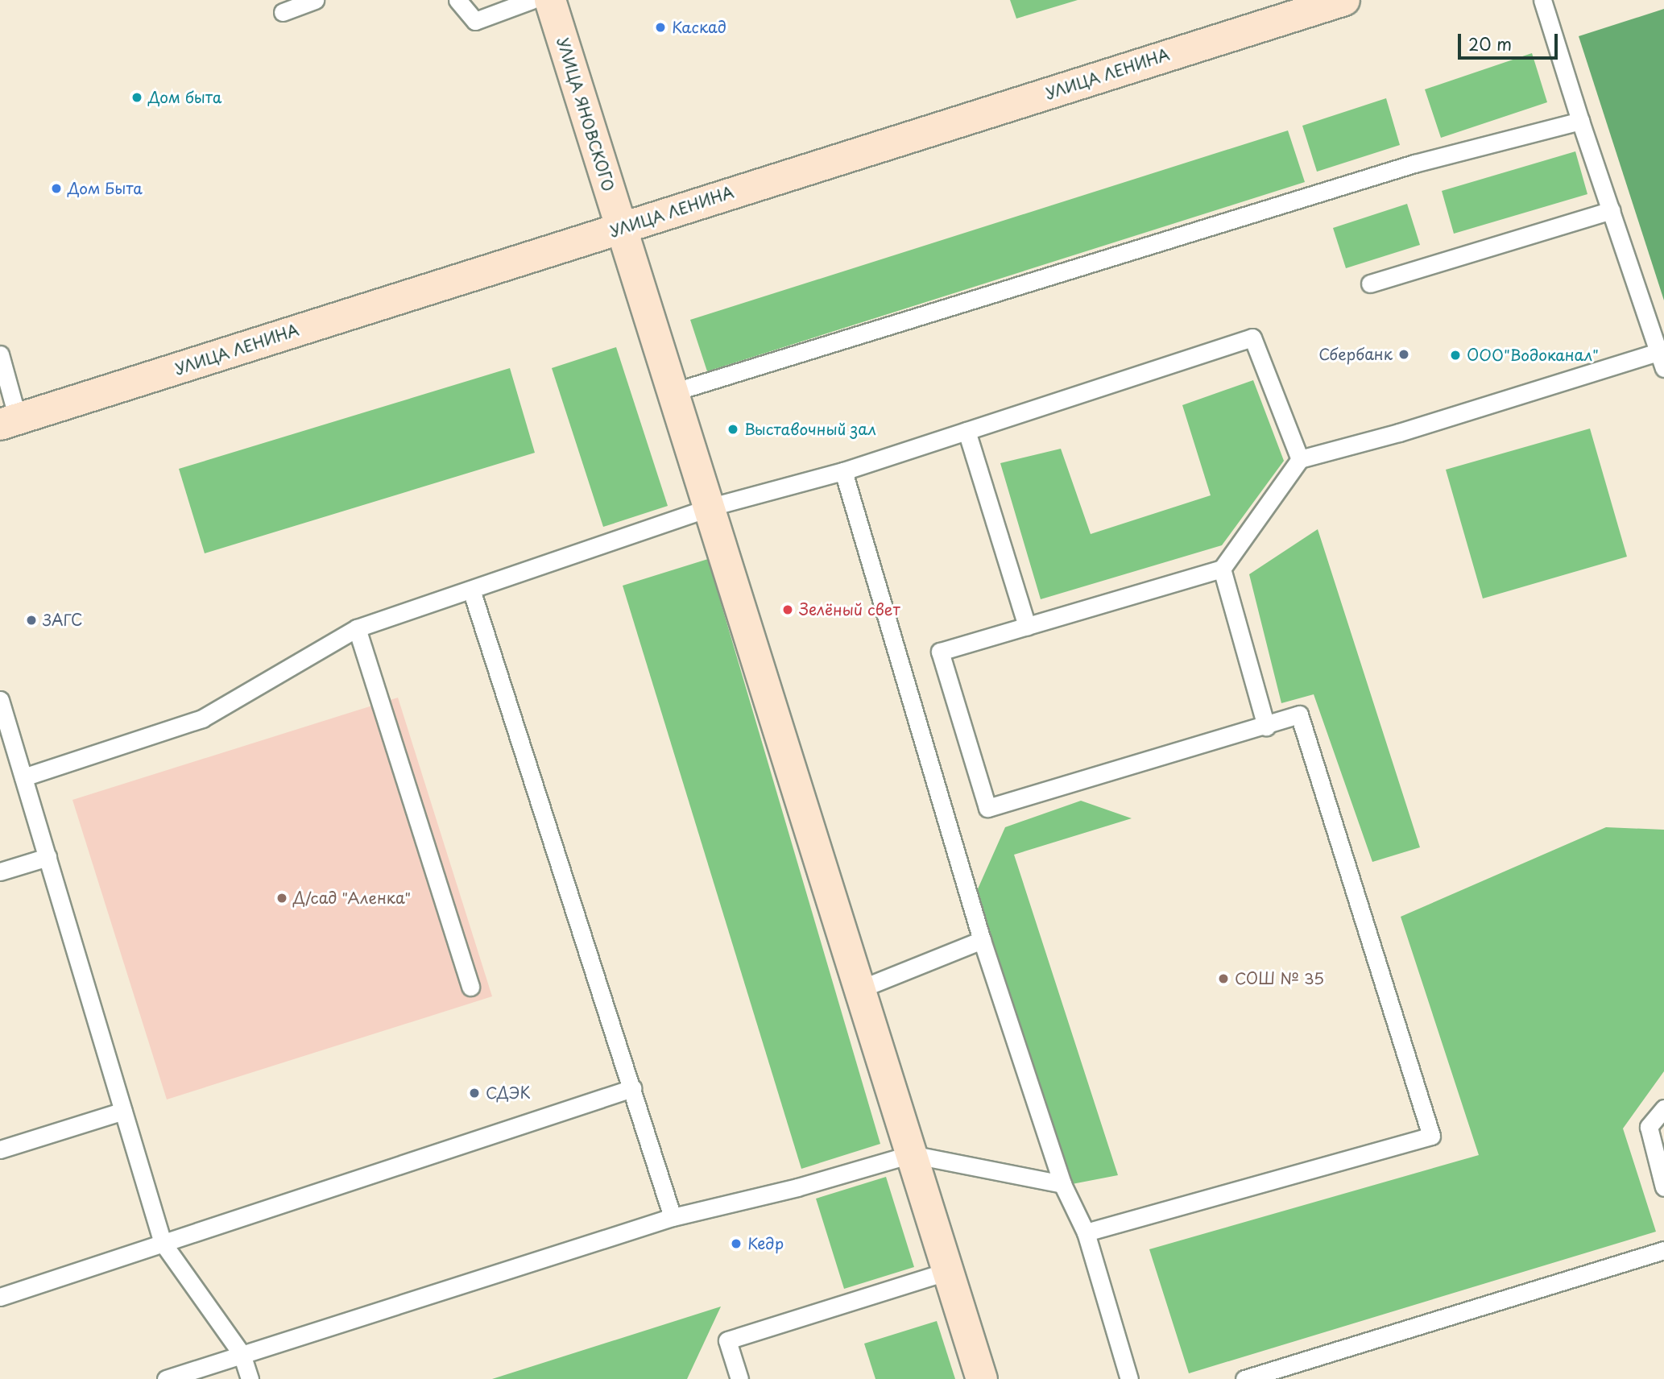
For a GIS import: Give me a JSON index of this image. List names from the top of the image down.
{
  "streets": {
    "main road": ["УЛИЦА ЛЕНИНА", "УЛИЦА ЯНОВСКОГО"]
  },
  "crossings": [
    ["УЛИЦА ЛЕНИНА", "УЛИЦА ЯНОВСКОГО"]
  ],
  "places": [
    "Каскад",
    "Дом быта",
    "Дом Быта",
    "Сбербанк",
    "ООО\"Водоканал\"",
    "Выставочный зал",
    "Зелёный свет",
    "ЗАГС",
    "Д/сад \"Аленка\"",
    "СОШ № 35",
    "СДЭК",
    "Кедр"
  ],
  "scale_bar": "20 m"
}
